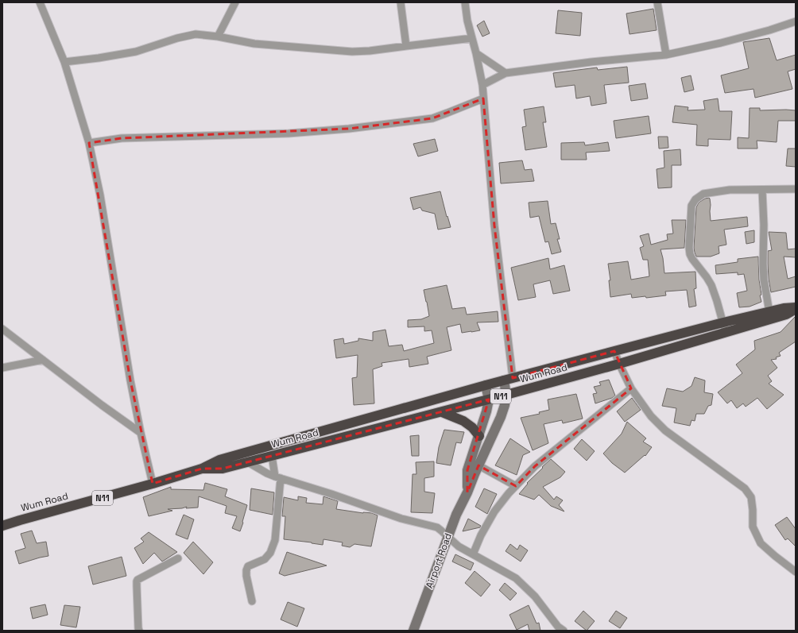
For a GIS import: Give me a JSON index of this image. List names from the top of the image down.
{
  "streets": {
    "highway": ["Wum Road", "N11"],
    "main road": ["Airport Road"]
  },
  "crossings": [
    ["Wum Road", "Airport Road"]
  ]
}
